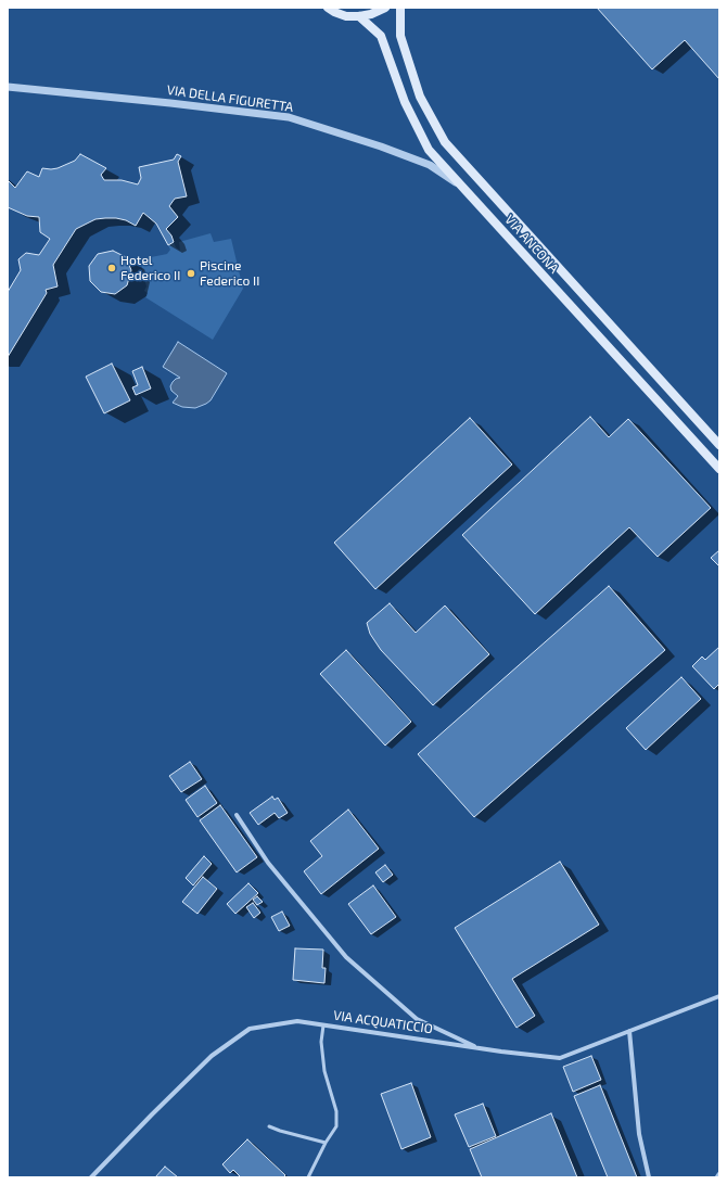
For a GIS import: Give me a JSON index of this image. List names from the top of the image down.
{
  "streets": {
    "main road": ["VIA ANCONA"],
    "street": ["VIA DELLA FIGURETTA", "VIA ACQUATICCIO"]
  },
  "crossings": [
    ["VIA DELLA FIGURETTA", "VIA ANCONA"]
  ],
  "places": ["Hotel Federico II", "Piscine Federico II"]
}
